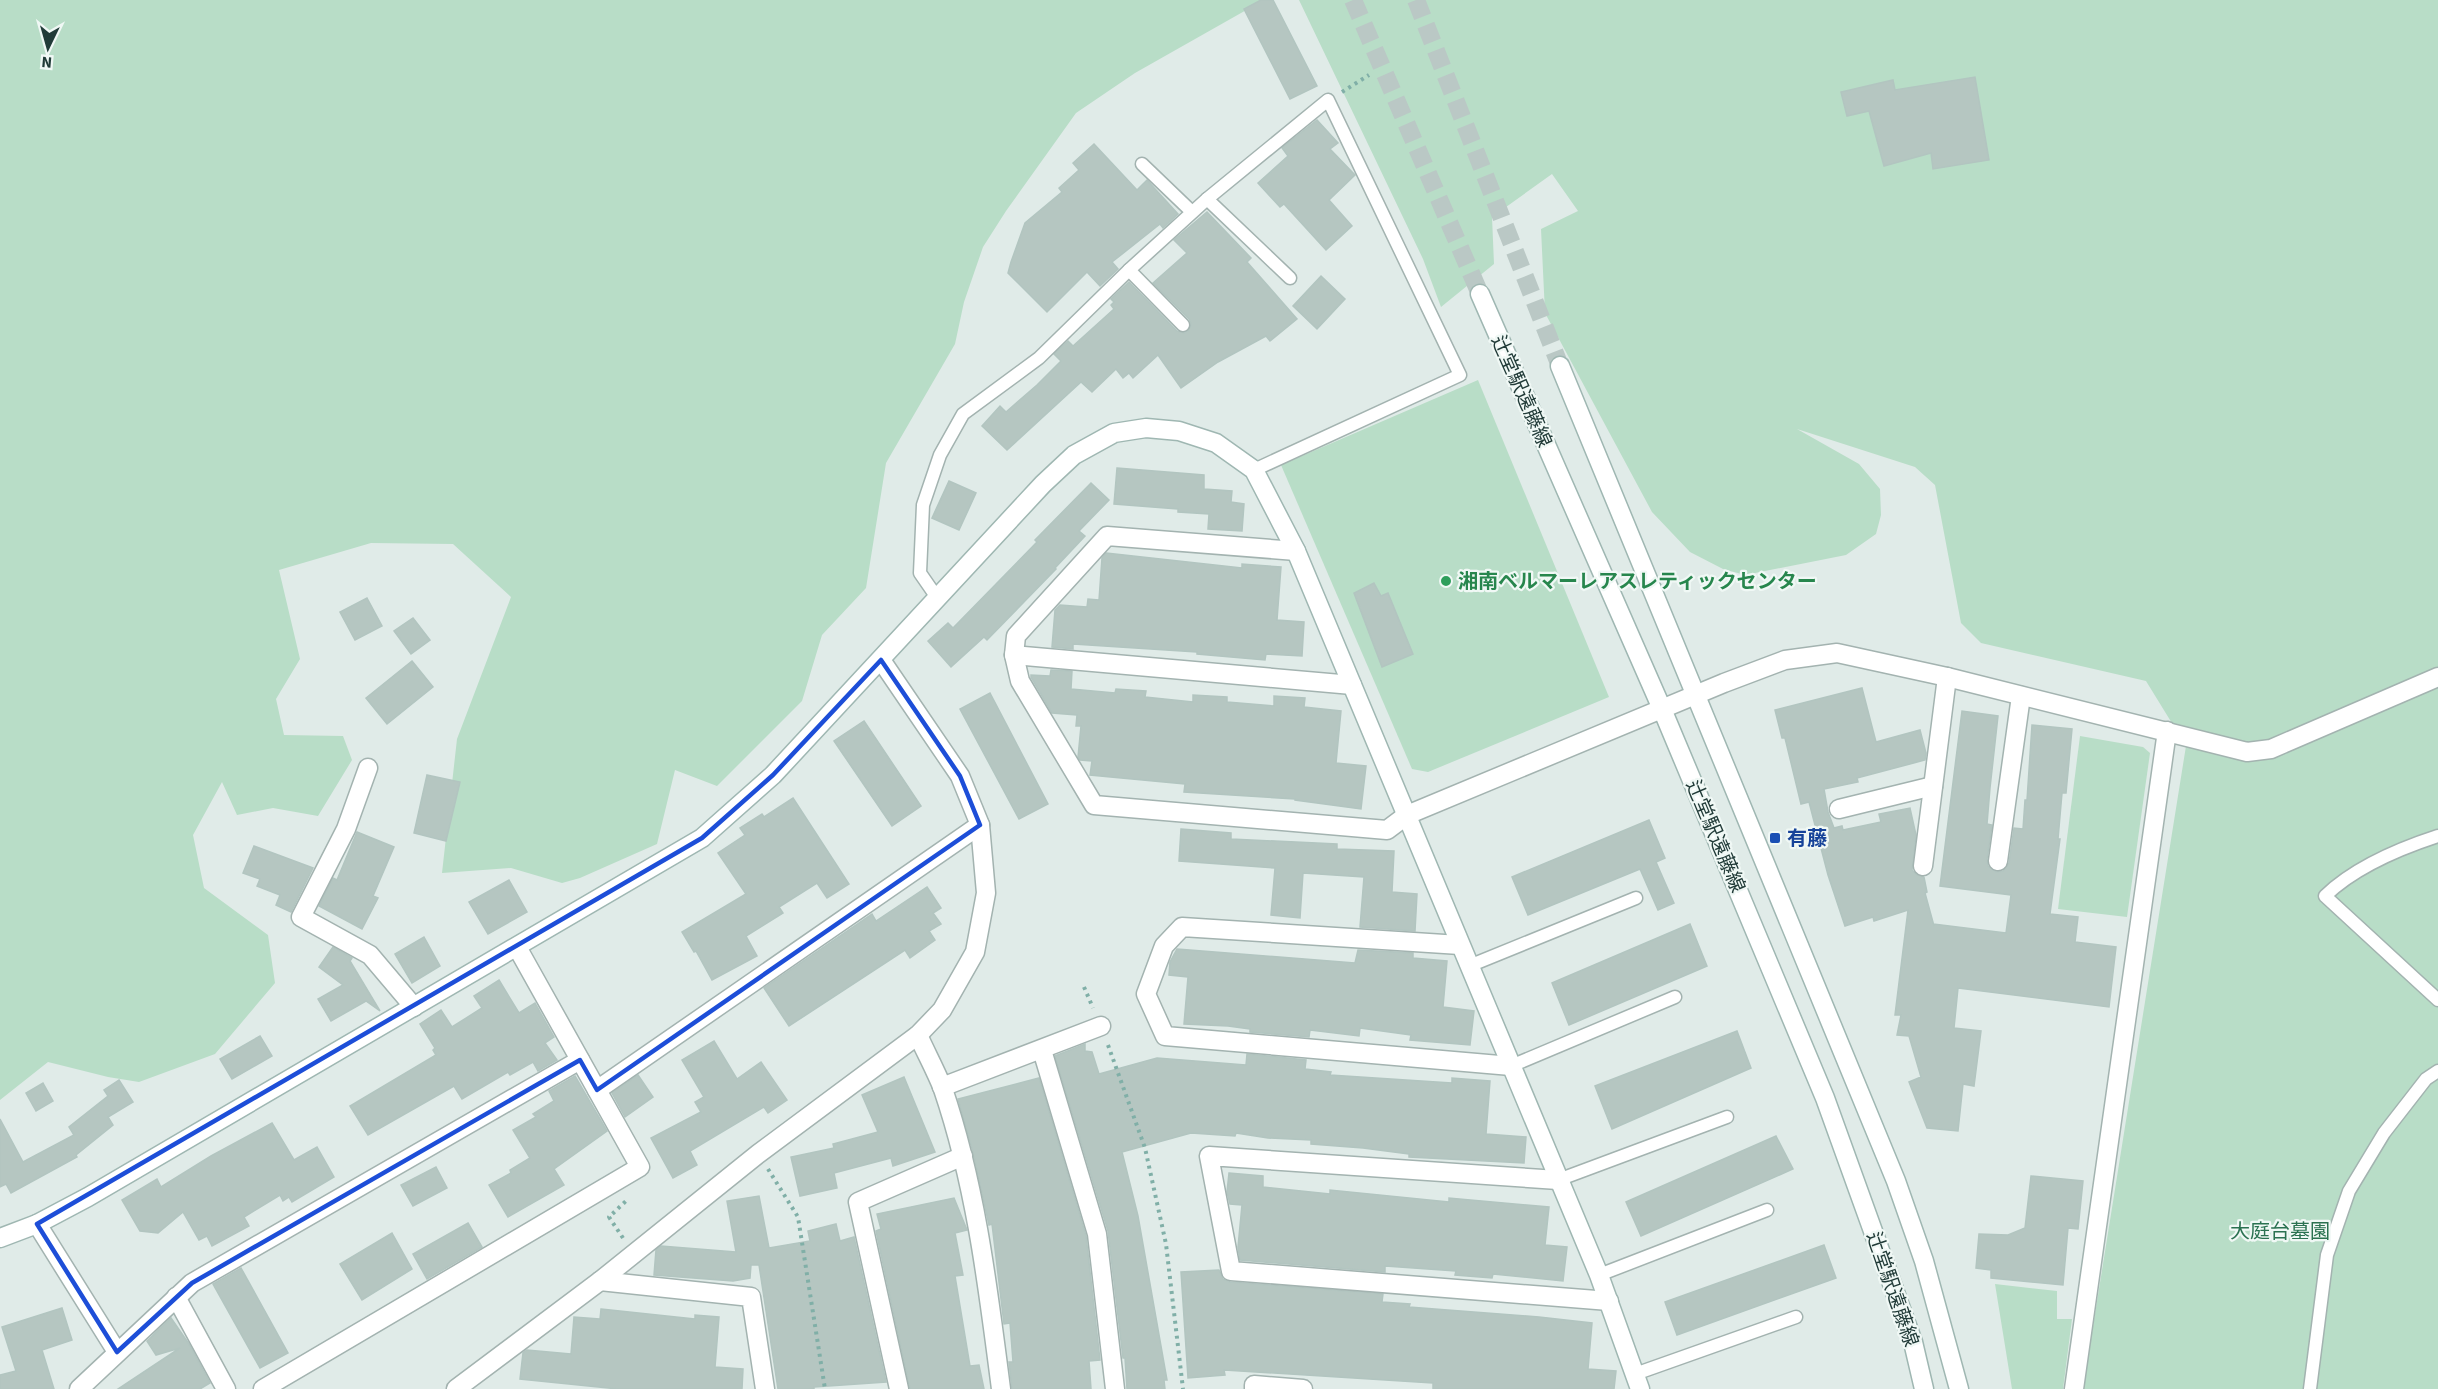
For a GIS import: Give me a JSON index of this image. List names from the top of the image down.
{
  "streets": {
    "street": ["辻堂駅遠藤線"]
  },
  "parks": ["大庭台墓園"],
  "places": {
    "other": ["湘南ベルマーレアスレティックセンター"],
    "transit": ["有藤"]
  },
  "north": "bottom"
}
